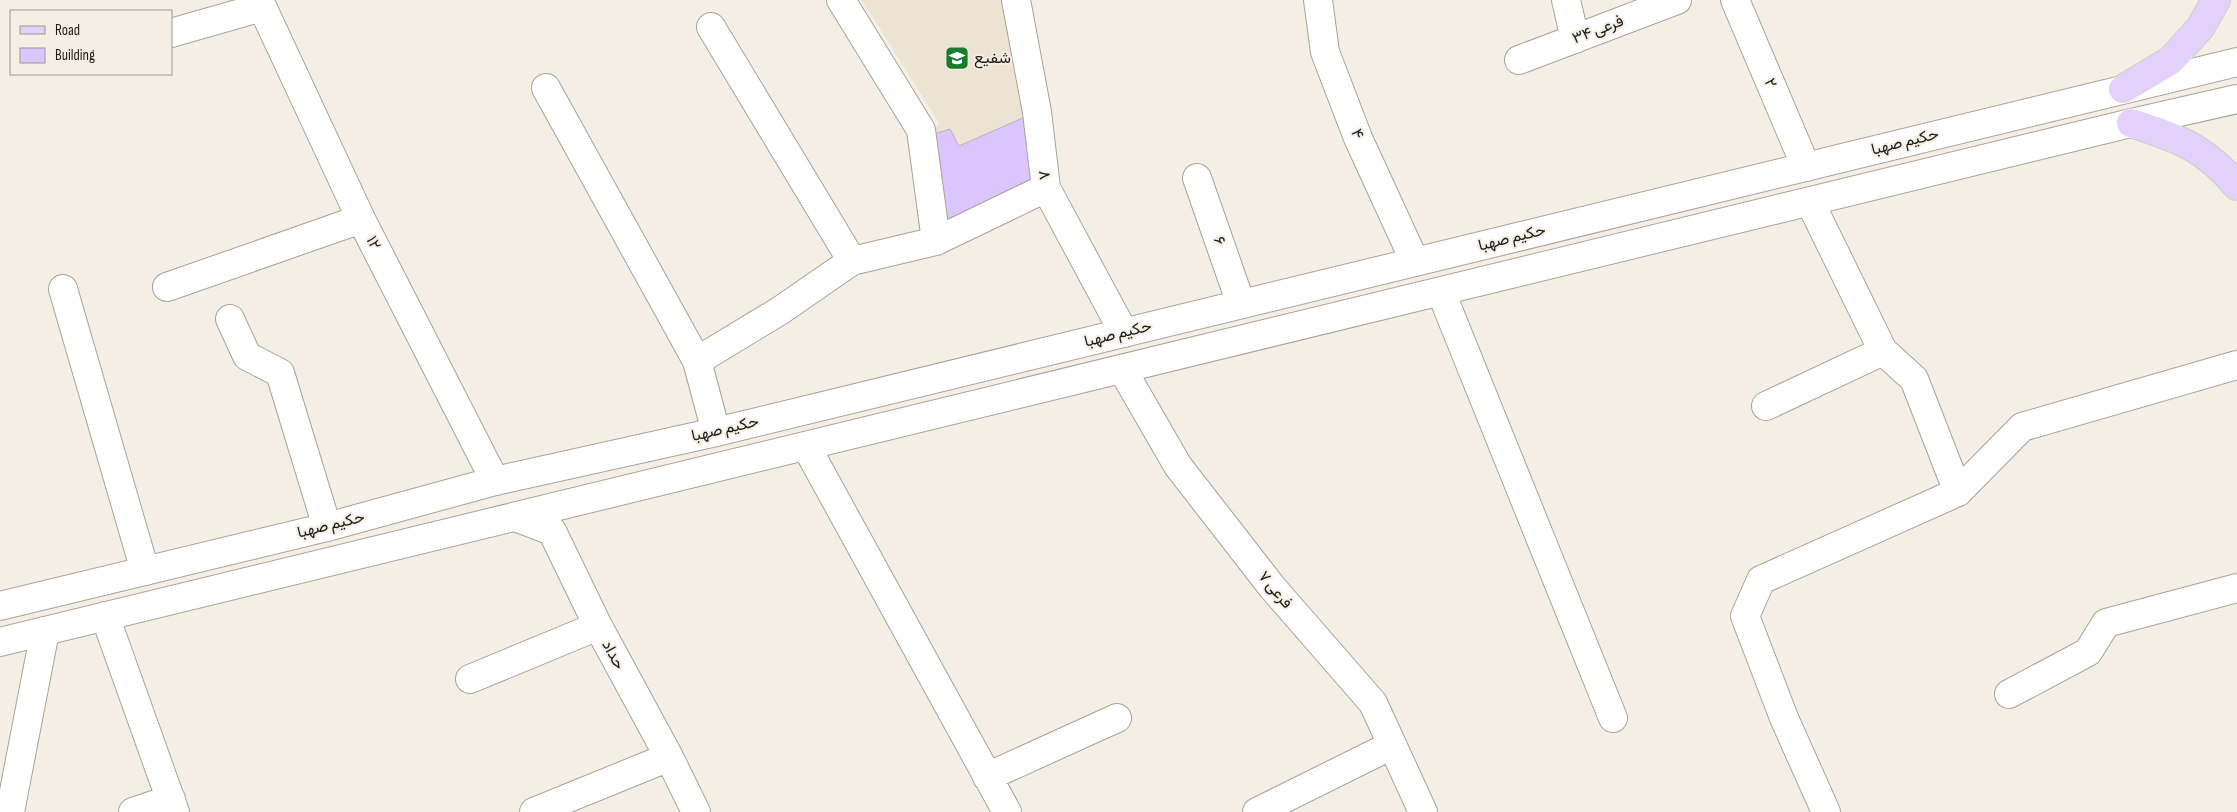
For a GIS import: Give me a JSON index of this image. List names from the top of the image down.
{
  "streets": {
    "street": [
      "فرعی ۳۴",
      "۲",
      "۴",
      "حکیم صهبا",
      "۸",
      "۶",
      "۱۲",
      "فرعی ۷",
      "حداد"
    ]
  },
  "crossings": [
    ["۲", "حکیم صهبا"],
    ["۴", "حکیم صهبا"],
    ["حکیم صهبا", "۸"],
    ["حکیم صهبا", "۶"],
    ["حکیم صهبا", "۱۲"],
    ["۱۲", "حداد"]
  ],
  "places": {
    "school or university": ["شفیع"]
  },
  "legend": ["Road", "Building"]
}
